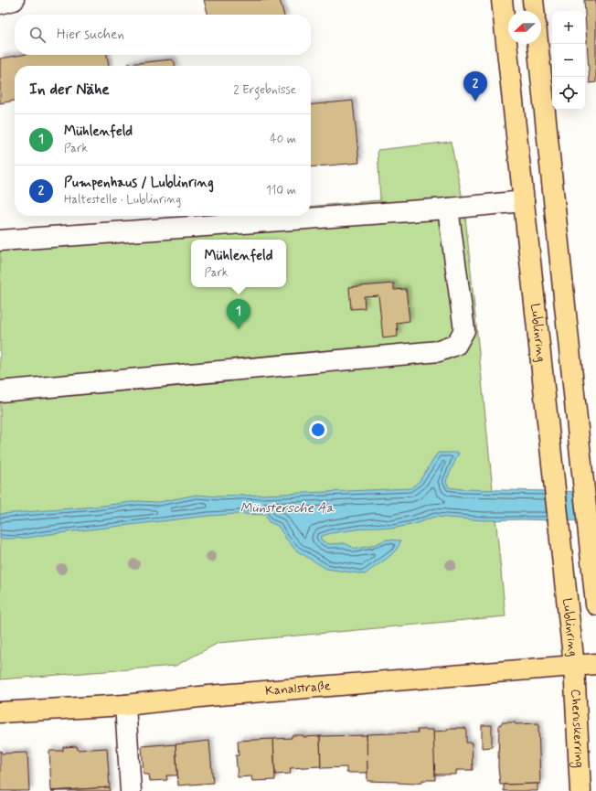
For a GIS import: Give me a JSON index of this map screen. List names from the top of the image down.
{
  "streets": {
    "main road": ["Lublinring", "Kanalstraße", "Cheruskerring"]
  },
  "crossings": [
    ["Lublinring", "Kanalstraße"],
    ["Lublinring", "Cheruskerring"],
    ["Kanalstraße", "Cheruskerring"]
  ],
  "water": ["Münstersche Aa"],
  "north": "left",
  "page": {
    "map_buttons": ["+", "−"],
    "search": "Hier suchen",
    "heading": ["In der Nähe", "2 Ergebnisse"],
    "pins": ["2", "1"],
    "list": [
      {
        "mark": "1",
        "name": "Mühlenfeld",
        "note": "Park",
        "value": "40 m"
      },
      {
        "mark": "2",
        "name": "Pumpenhaus / Lublinring",
        "note": "Haltestelle · Lublinring",
        "value": "110 m"
      }
    ],
    "popup": ["Mühlenfeld", "Park"]
  }
}
